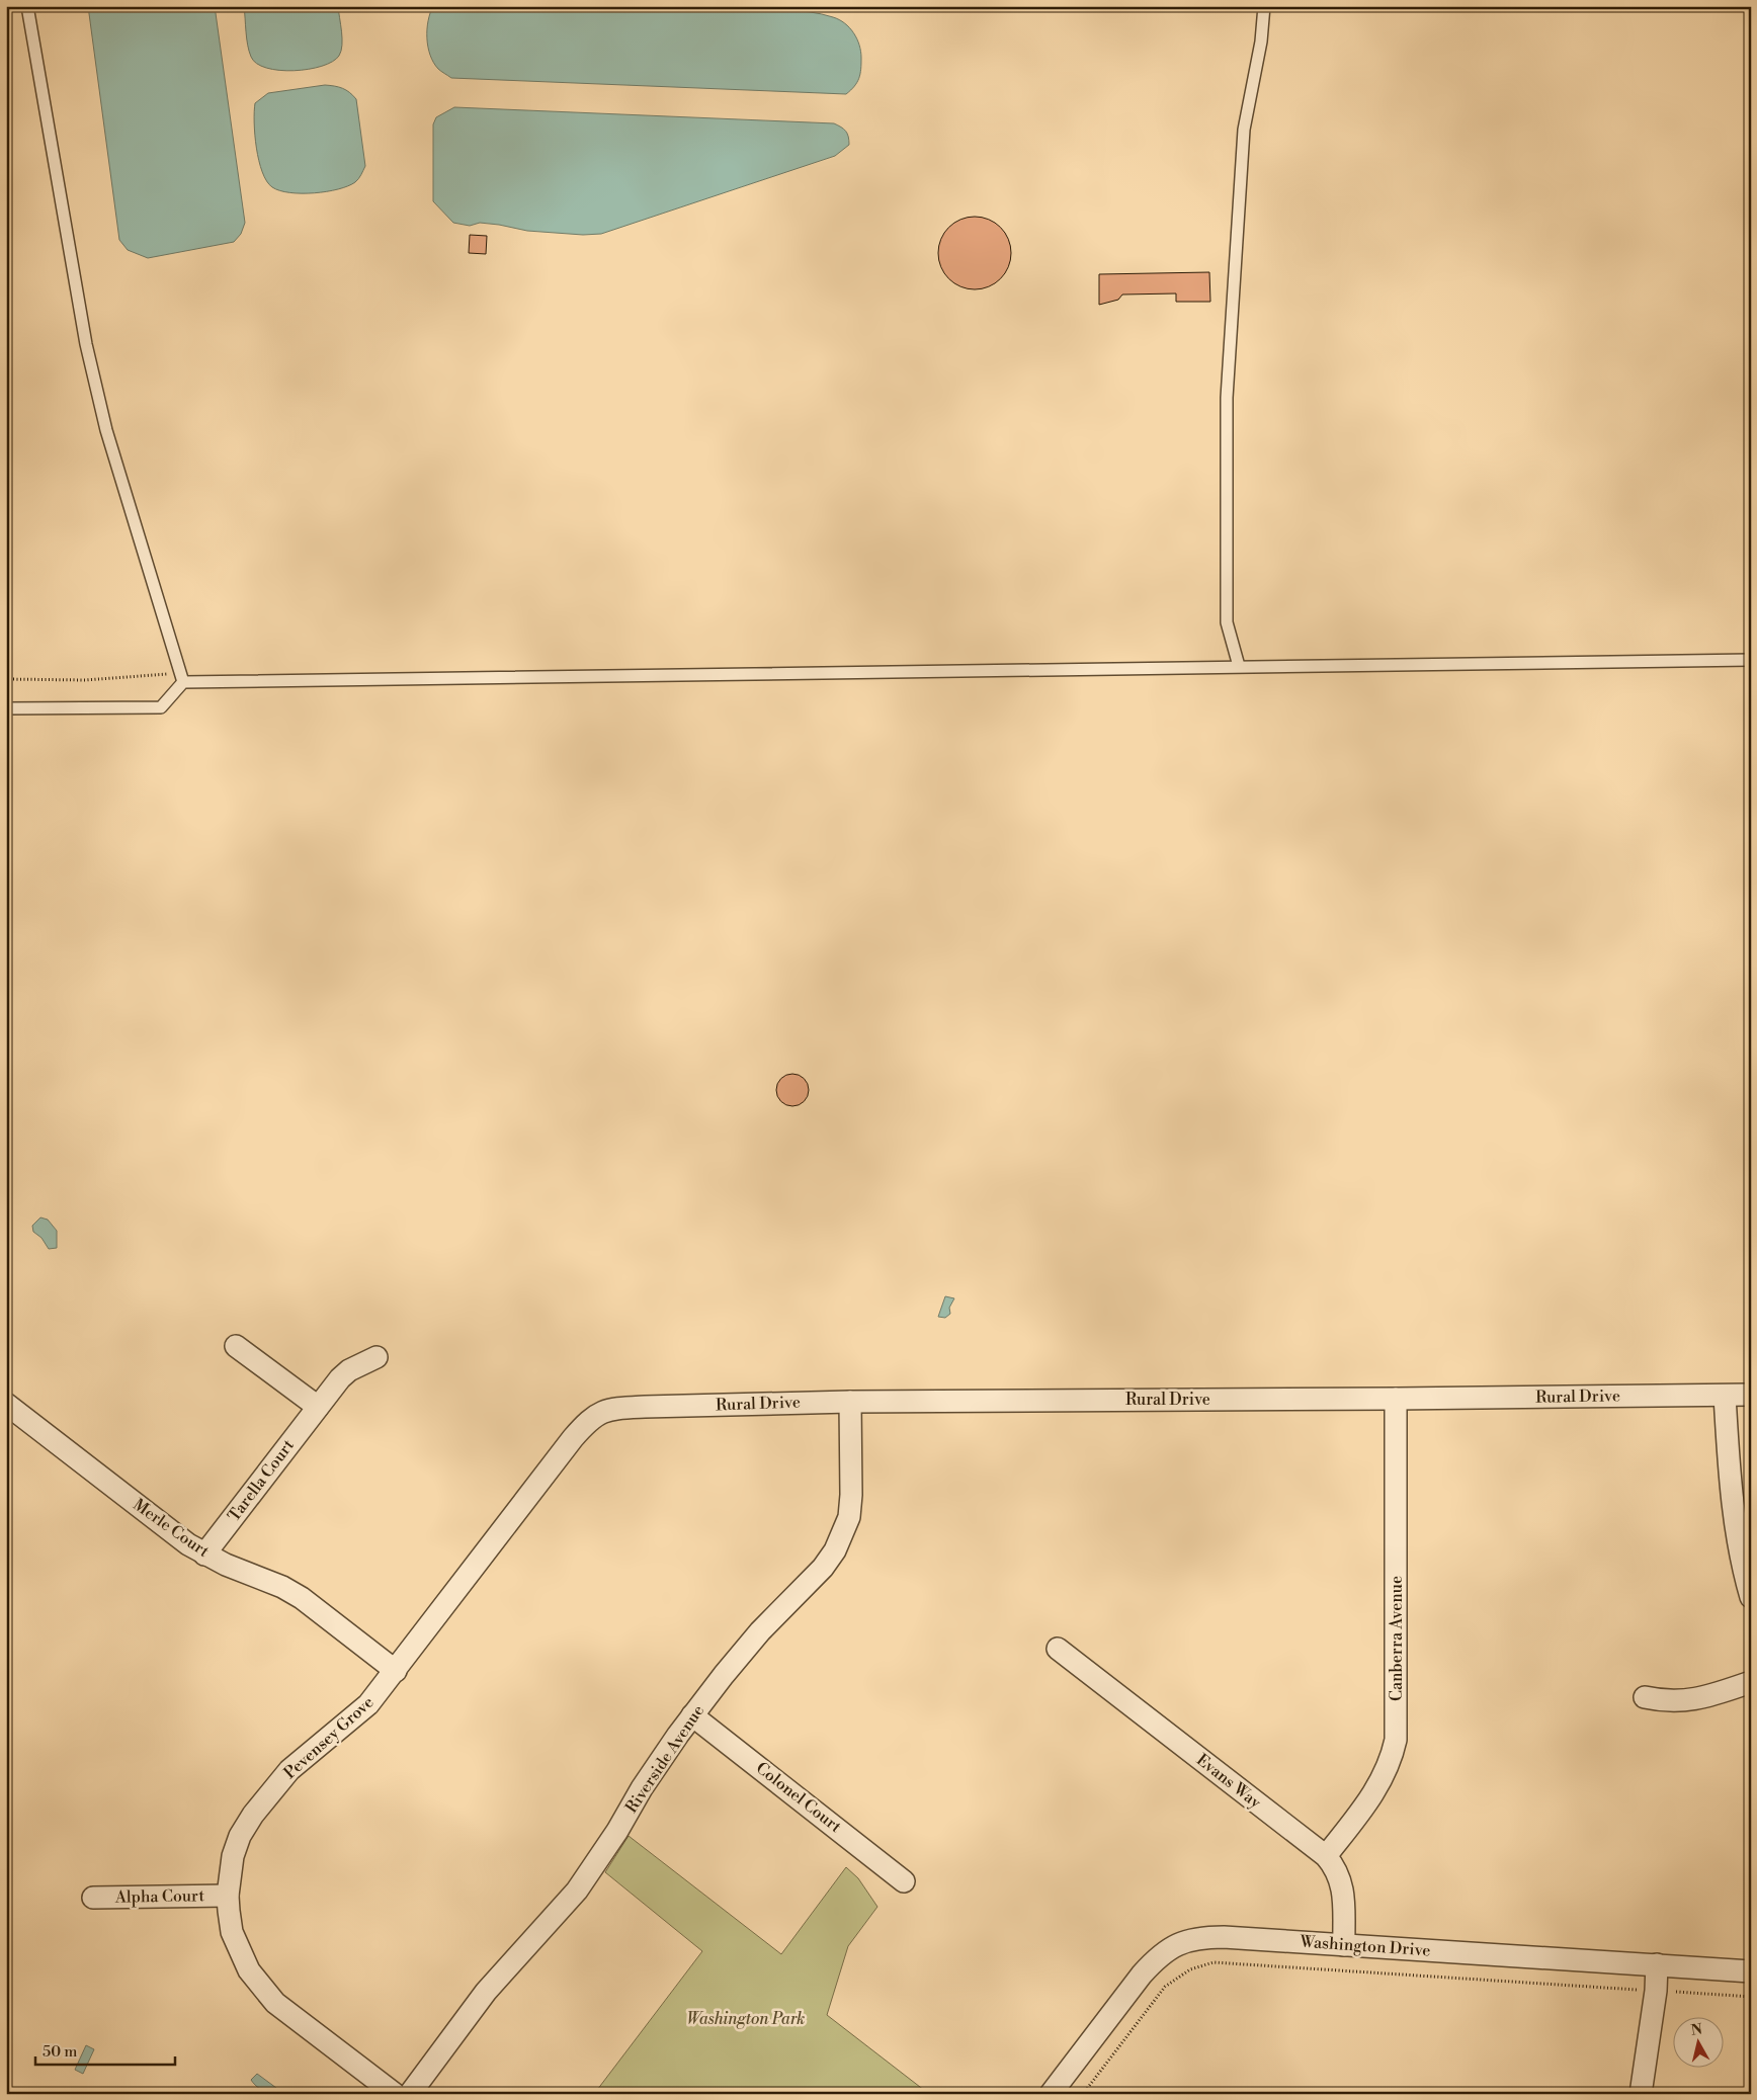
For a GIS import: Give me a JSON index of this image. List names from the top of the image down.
{
  "streets": {
    "street": [
      "Rural Drive",
      "Tarella Court",
      "Merle Court",
      "Canberra Avenue",
      "Pevensey Grove",
      "Riverside Avenue",
      "Evans Way",
      "Colonel Court",
      "Alpha Court",
      "Washington Drive"
    ]
  },
  "crossings": [
    ["Rural Drive", "Canberra Avenue"],
    ["Rural Drive", "Pevensey Grove"],
    ["Rural Drive", "Riverside Avenue"],
    ["Tarella Court", "Merle Court"],
    ["Merle Court", "Pevensey Grove"],
    ["Canberra Avenue", "Evans Way"],
    ["Pevensey Grove", "Alpha Court"],
    ["Riverside Avenue", "Colonel Court"],
    ["Evans Way", "Washington Drive"]
  ],
  "parks": ["Washington Park"],
  "scale_bar": "50 m",
  "north": "top"
}
